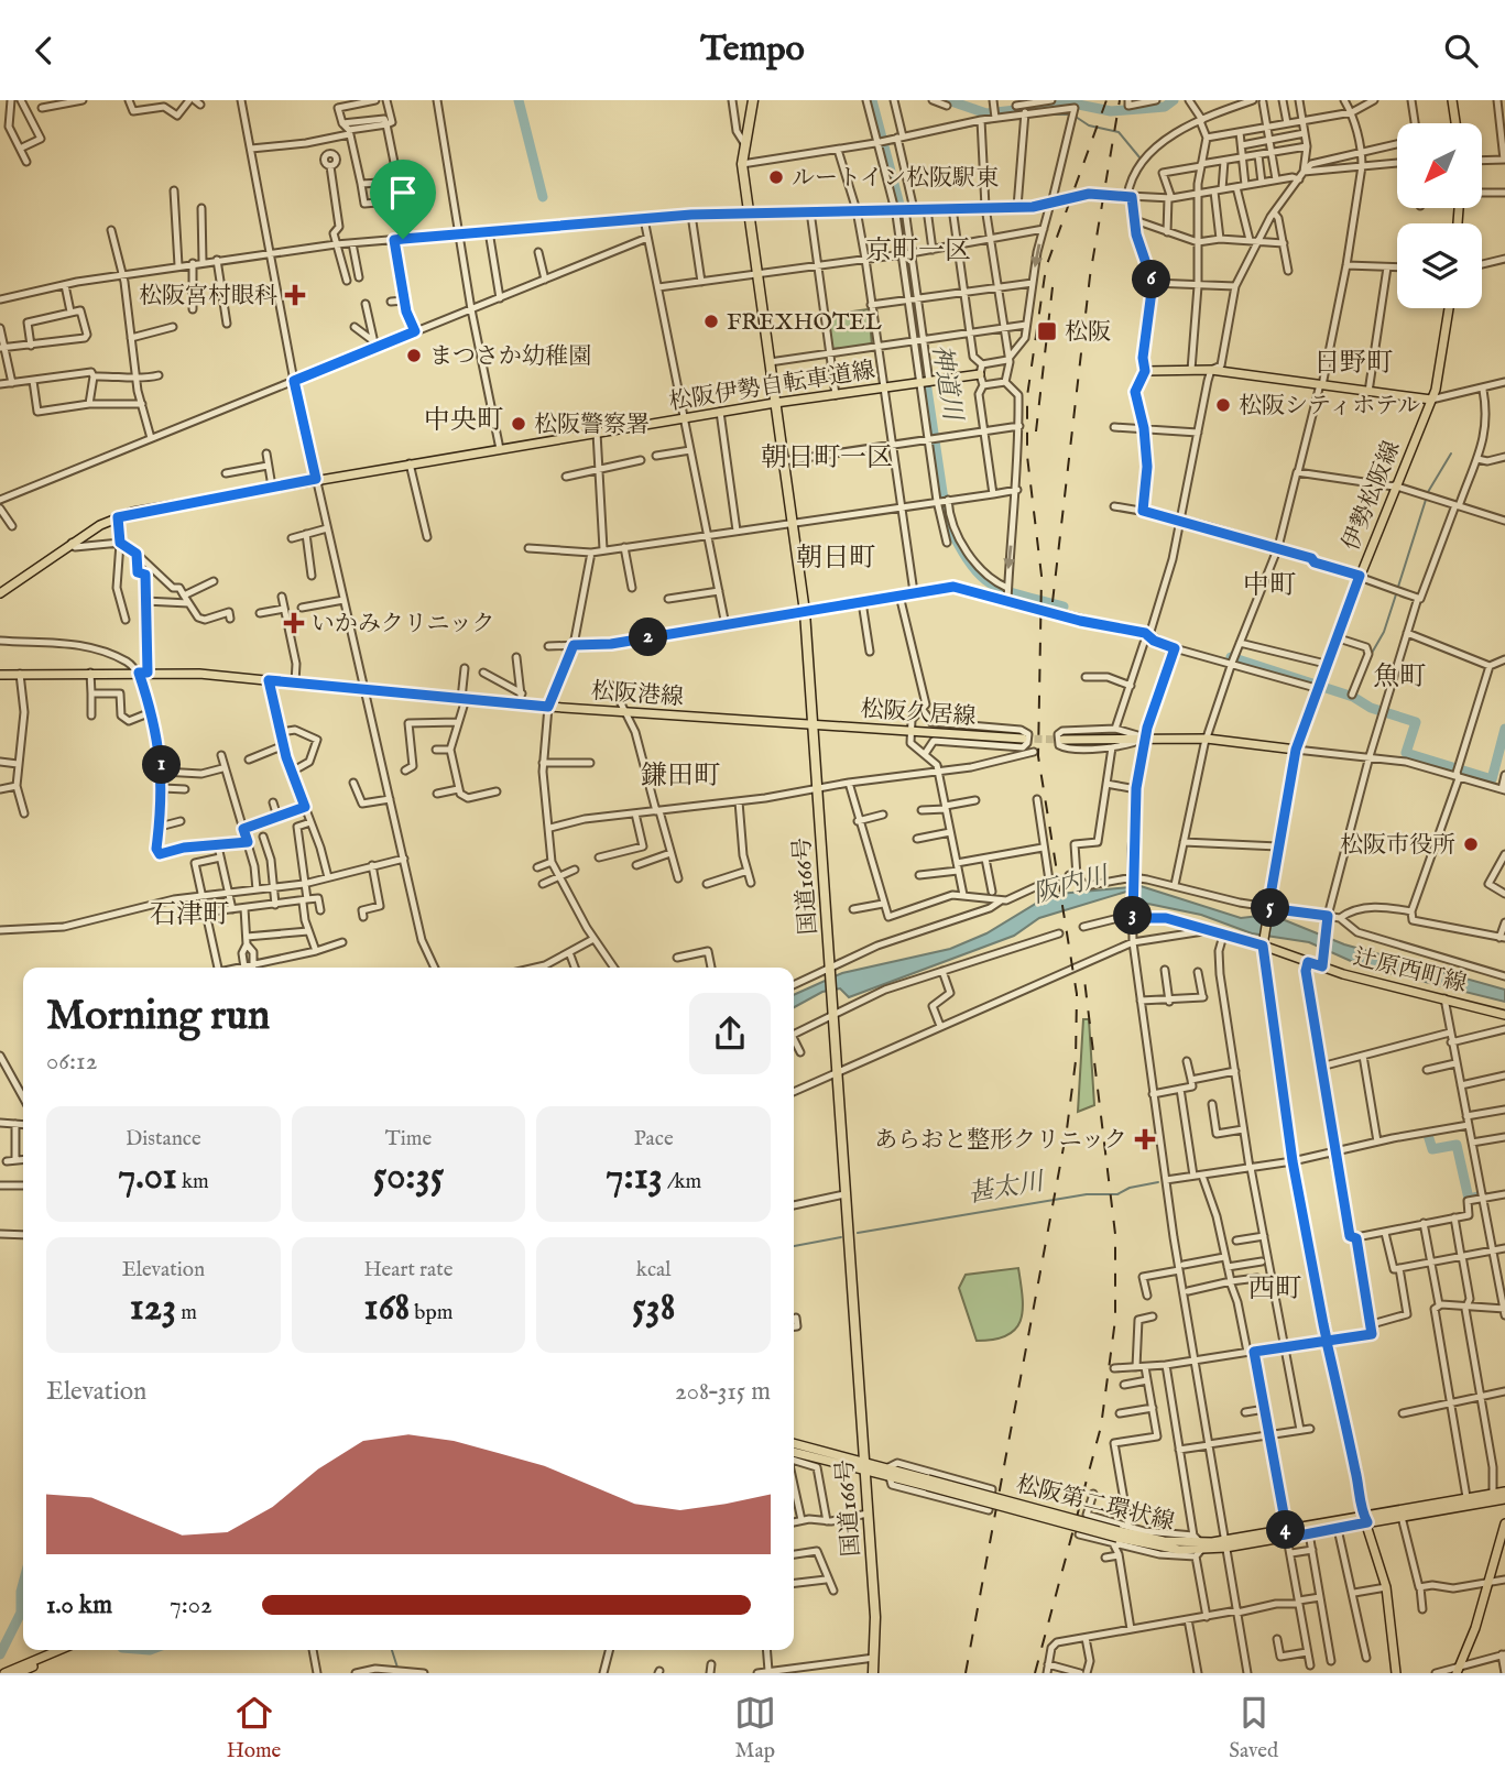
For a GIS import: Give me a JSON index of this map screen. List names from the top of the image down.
{
  "streets": {
    "highway": ["国道166号"],
    "main road": [
      "松阪伊勢自転車道線",
      "伊勢松阪線",
      "松阪港線",
      "松阪久居線",
      "辻原西町線",
      "松阪第二環状線"
    ]
  },
  "crossings": [
    ["松阪伊勢自転車道線", "国道166号"],
    ["松阪港線", "松阪久居線"],
    ["松阪港線", "国道166号"],
    ["松阪久居線", "国道166号"],
    ["国道166号", "松阪第二環状線"]
  ],
  "districts": [
    "京町一区",
    "日野町",
    "中央町",
    "朝日町一区",
    "朝日町",
    "中町",
    "魚町",
    "鎌田町",
    "石津町",
    "西町"
  ],
  "water": ["神道川", "阪内川", "甚太川"],
  "places": {
    "other": [
      "ルートイン松阪駅東",
      "FREXHOTEL",
      "まつさか幼稚園",
      "松阪シティホテル",
      "松阪警察署",
      "松阪市役所"
    ],
    "health": ["松阪宮村眼科", "いかみクリニック", "あらおと整形クリニック"],
    "transit": ["松阪"]
  },
  "north": "bottom left",
  "page": {
    "header": "Tempo",
    "pins": [
      "6",
      "2",
      "1",
      "5",
      "3",
      "4"
    ],
    "heading": ["Morning run", "06:12"],
    "stats": [
      ["Distance", "7.01 km"],
      ["Time", "50:35"],
      ["Pace", "7:13 /km"],
      ["Elevation", "123 m"],
      ["Heart rate", "168 bpm"],
      ["kcal", "538"]
    ],
    "chart": ["Elevation", "208–315 m"],
    "list": [
      {
        "name": "1.0 km",
        "note": "7:02"
      }
    ],
    "tabs": ["Home", "Map", "Saved"]
  }
}
